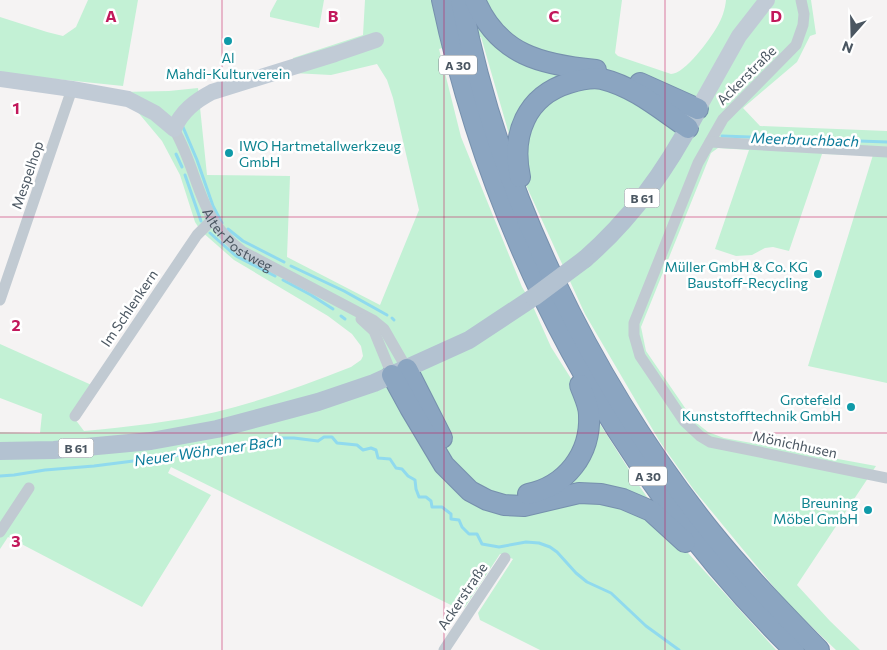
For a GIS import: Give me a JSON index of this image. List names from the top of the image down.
{
  "streets": {
    "highway": ["A 30"],
    "main road": ["B 61"],
    "street": [
      "Ackerstraße",
      "Mespelhop",
      "Alter Postweg",
      "Im Schlenkern",
      "Mönichhusen"
    ]
  },
  "crossings": [
    ["Ackerstraße", "Mönichhusen"],
    ["Mespelhop", "Alter Postweg"],
    ["B 61", "Alter Postweg"],
    ["Alter Postweg", "Im Schlenkern"]
  ],
  "water": ["Meerbruchbach", "Neuer Wöhrener Bach"],
  "places": [
    "Al Mahdi-Kulturverein",
    "IWO Hartmetallwerkzeug GmbH",
    "Müller GmbH & Co. KG Baustoff-Recycling",
    "Grotefeld Kunststofftechnik GmbH",
    "Breuning Möbel GmbH"
  ],
  "north": "bottom",
  "grid": {
    "columns": [
      "A",
      "B",
      "C",
      "D"
    ],
    "rows": ["1", "2", "3"]
  }
}
